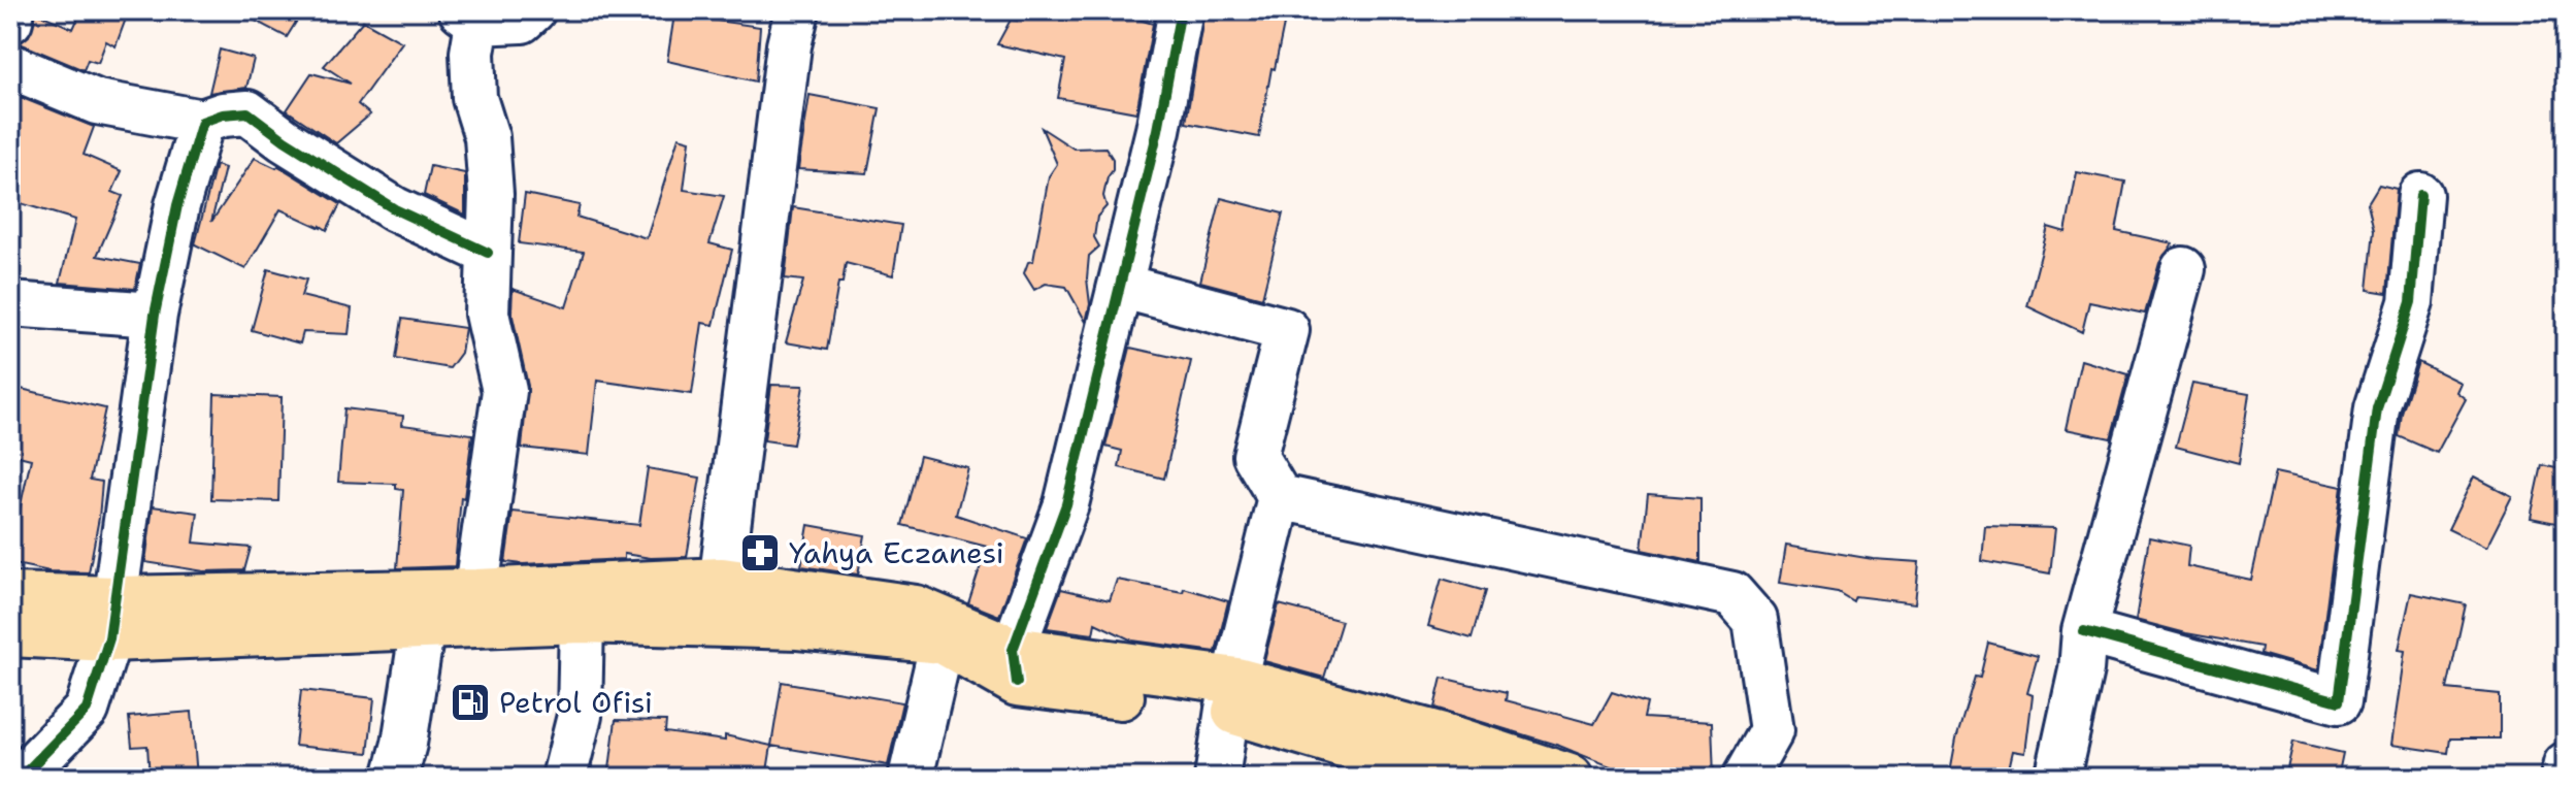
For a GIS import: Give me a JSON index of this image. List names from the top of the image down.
{
  "places": {
    "pharmacy": ["Yahya Eczanesi"],
    "fuel station": ["Petrol Ofisi"]
  }
}
